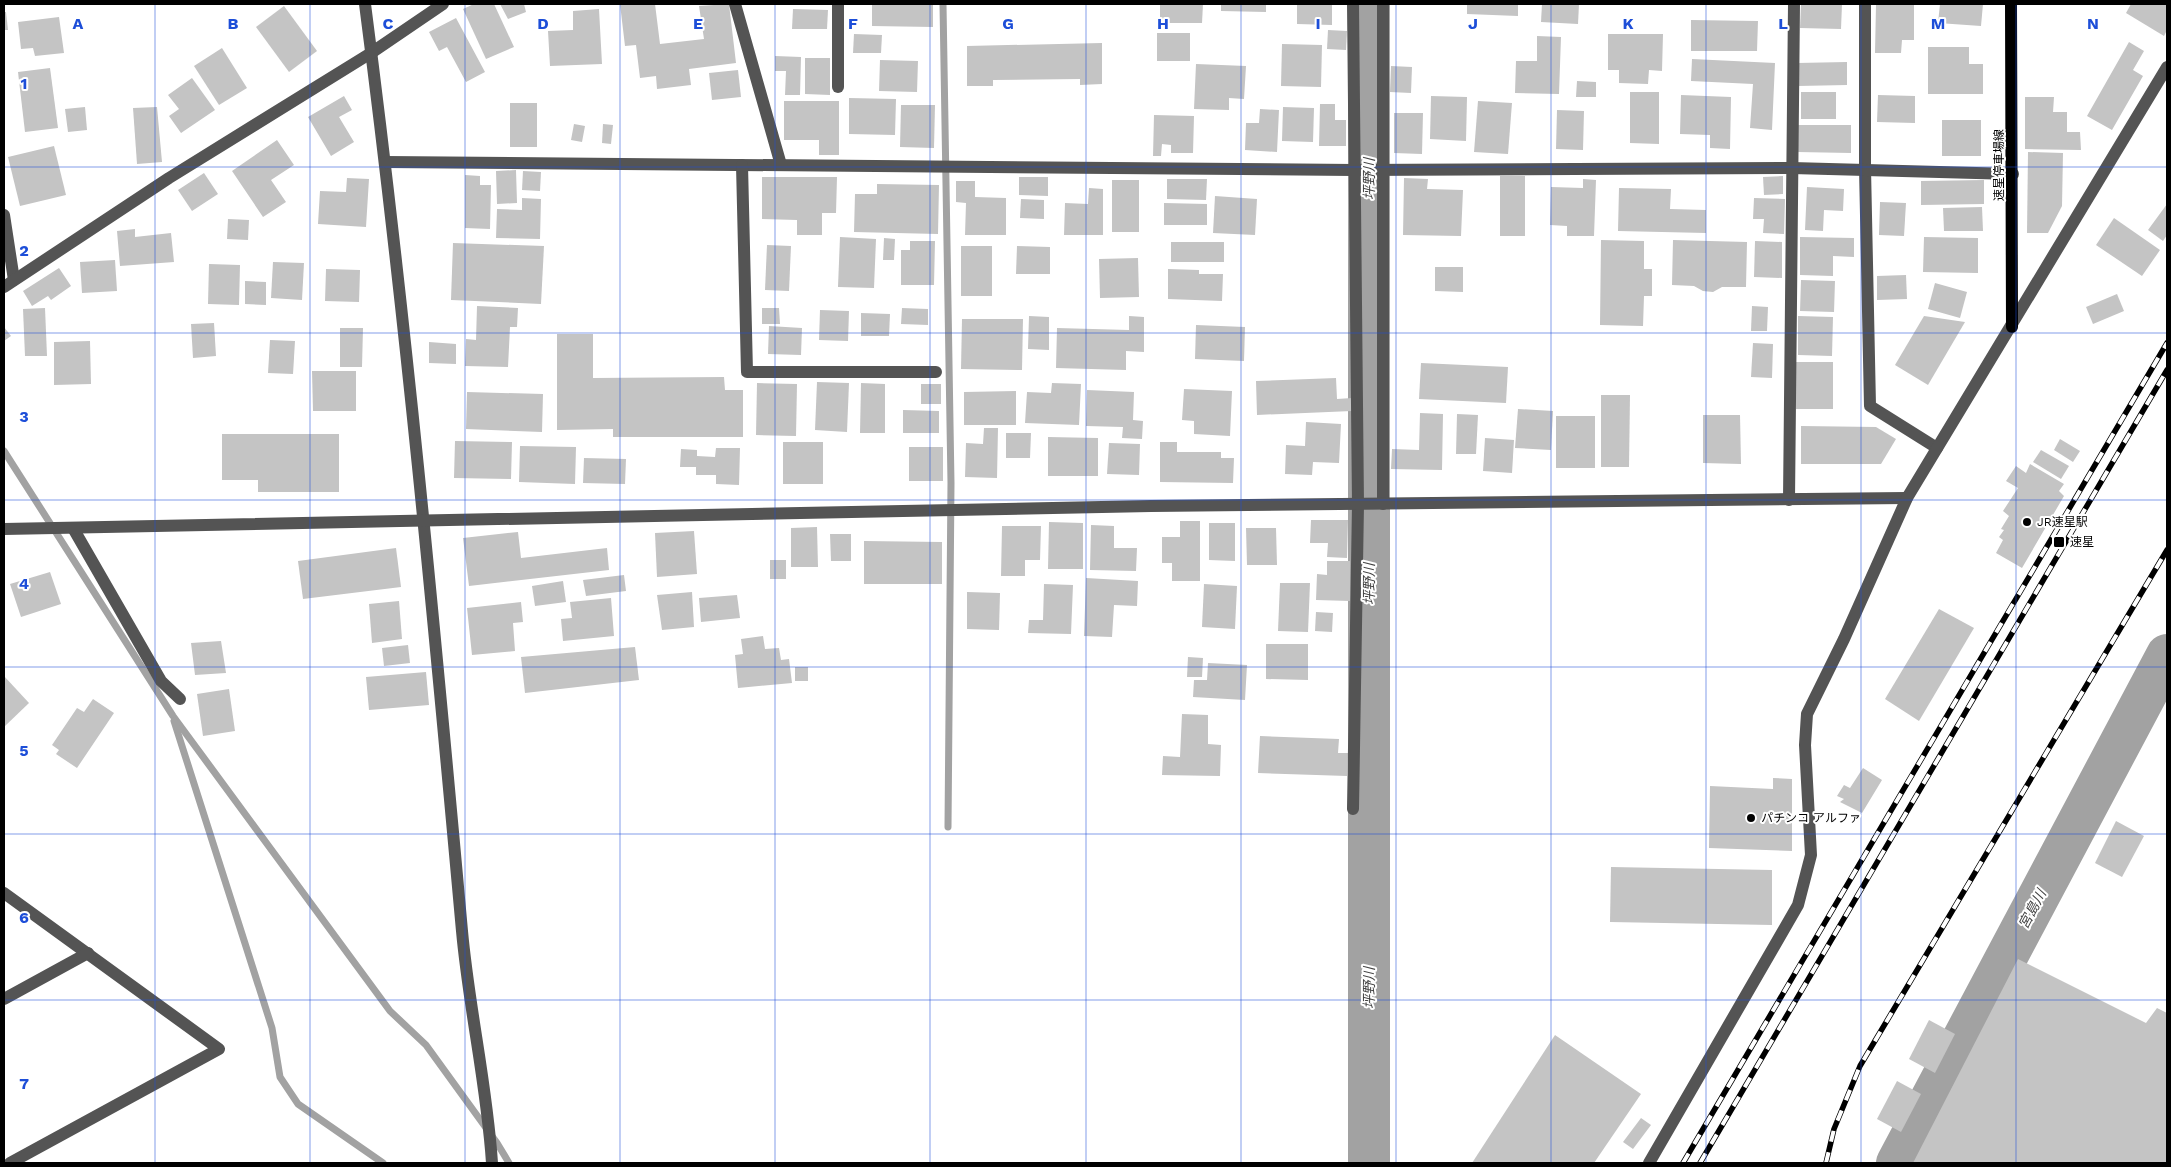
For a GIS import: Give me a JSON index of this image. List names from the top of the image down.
{
  "streets": {
    "main road": ["速星停車場線"]
  },
  "water": ["坪野川", "宮島川"],
  "places": {
    "other": ["JR速星駅", "パチンコ アルファ"],
    "transit": ["速星"]
  },
  "grid": {
    "columns": [
      "A",
      "B",
      "C",
      "D",
      "E",
      "F",
      "G",
      "H",
      "I",
      "J",
      "K",
      "L",
      "M",
      "N"
    ],
    "rows": [
      "1",
      "2",
      "3",
      "4",
      "5",
      "6",
      "7"
    ]
  }
}
